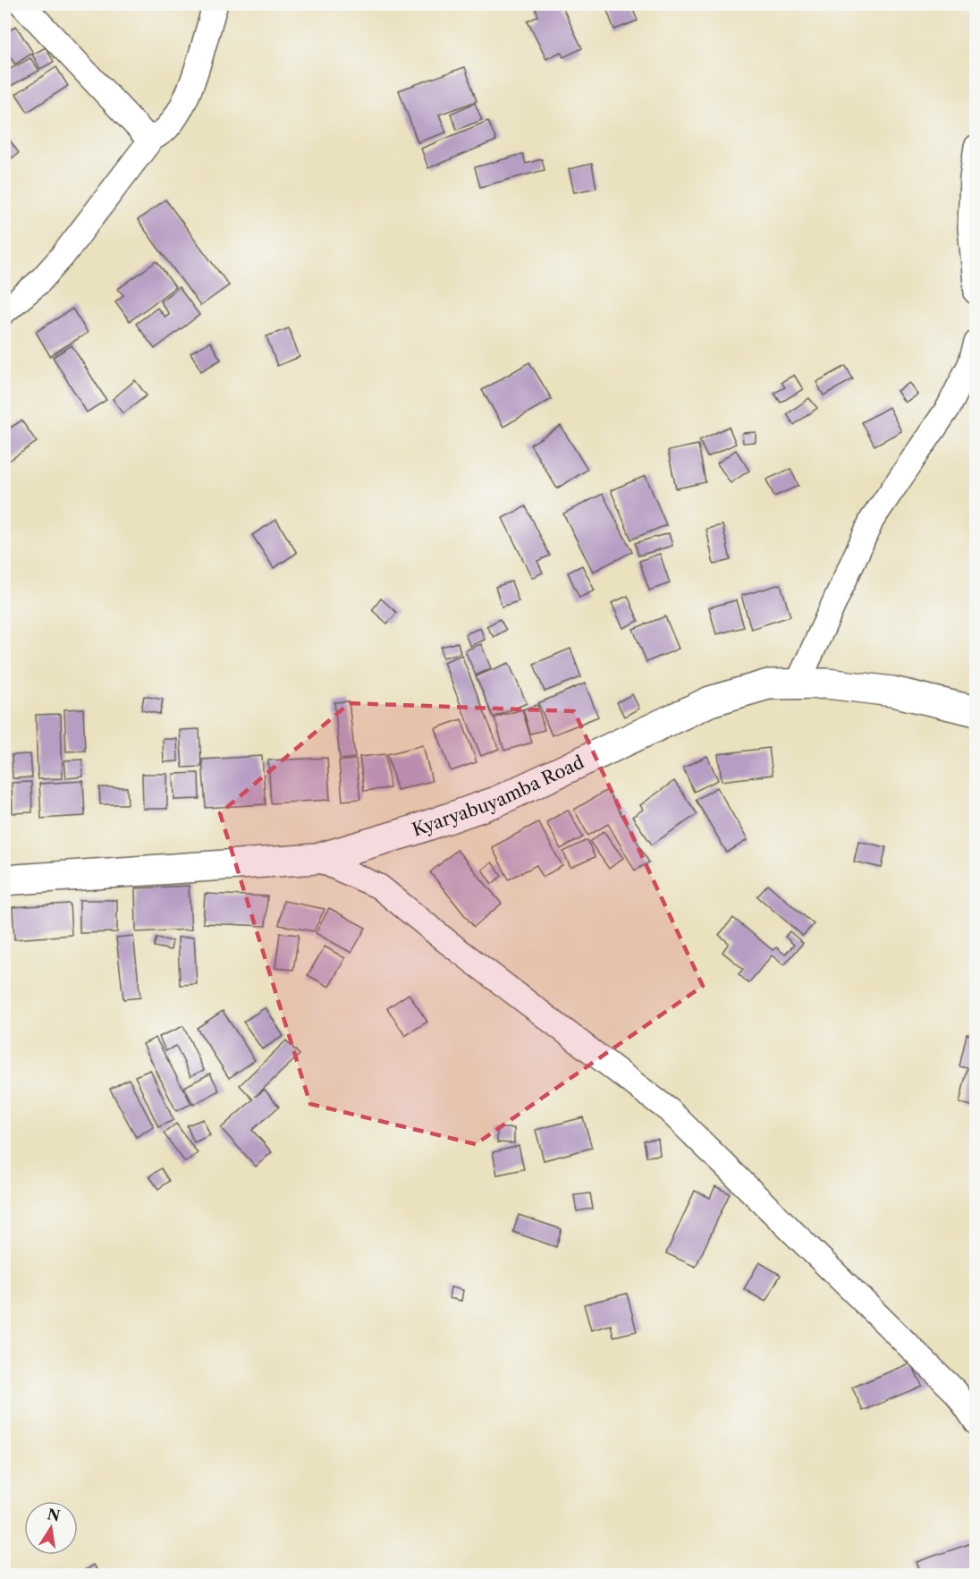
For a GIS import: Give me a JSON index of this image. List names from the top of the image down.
{
  "streets": {
    "street": ["Kyaryabuyamba Road"]
  },
  "north": "top"
}
